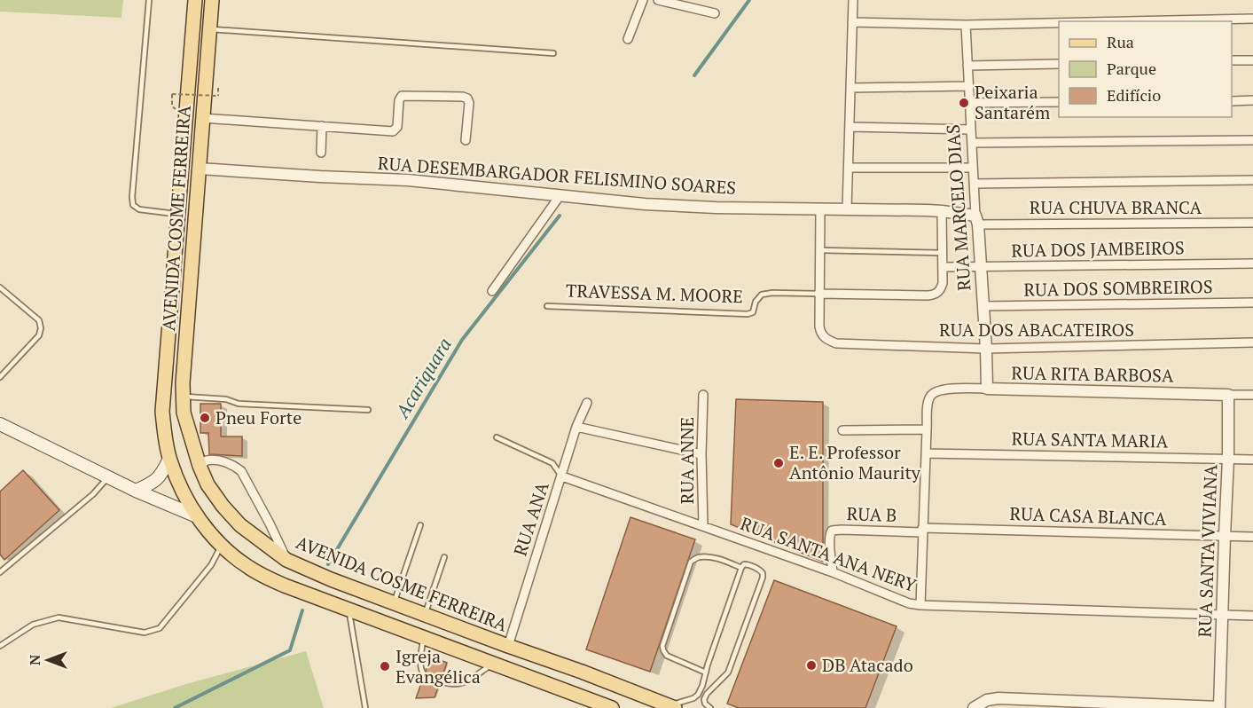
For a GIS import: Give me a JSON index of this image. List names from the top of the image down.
{
  "streets": {
    "main road": ["AVENIDA COSME FERREIRA"],
    "street": [
      "RUA DESEMBARGADOR FELISMINO SOARES",
      "RUA MARCELO DIAS",
      "RUA CHUVA BRANCA",
      "RUA DOS JAMBEIROS",
      "RUA DOS SOMBREIROS",
      "TRAVESSA M. MOORE",
      "RUA DOS ABACATEIROS",
      "RUA RITA BARBOSA",
      "RUA SANTA MARIA",
      "RUA ANNE",
      "RUA B",
      "RUA CASA BLANCA",
      "RUA ANA",
      "RUA SANTA VIVIANA",
      "RUA SANTA ANA NERY"
    ]
  },
  "crossings": [
    ["RUA DESEMBARGADOR FELISMINO SOARES", "RUA MARCELO DIAS"],
    ["RUA DESEMBARGADOR FELISMINO SOARES", "RUA CHUVA BRANCA"],
    ["RUA DESEMBARGADOR FELISMINO SOARES", "AVENIDA COSME FERREIRA"],
    ["RUA MARCELO DIAS", "RUA CHUVA BRANCA"],
    ["RUA MARCELO DIAS", "RUA DOS JAMBEIROS"],
    ["RUA MARCELO DIAS", "RUA DOS SOMBREIROS"],
    ["RUA MARCELO DIAS", "RUA DOS ABACATEIROS"],
    ["RUA MARCELO DIAS", "RUA RITA BARBOSA"],
    ["AVENIDA COSME FERREIRA", "RUA ANA"],
    ["RUA DOS JAMBEIROS", "TRAVESSA M. MOORE"],
    ["TRAVESSA M. MOORE", "RUA DOS ABACATEIROS"],
    ["RUA RITA BARBOSA", "RUA SANTA VIVIANA"],
    ["RUA SANTA MARIA", "RUA SANTA VIVIANA"],
    ["RUA ANNE", "RUA SANTA ANA NERY"],
    ["RUA B", "RUA CASA BLANCA"],
    ["RUA B", "RUA SANTA ANA NERY"],
    ["RUA CASA BLANCA", "RUA SANTA VIVIANA"],
    ["RUA ANA", "RUA SANTA ANA NERY"],
    ["RUA SANTA VIVIANA", "RUA SANTA ANA NERY"]
  ],
  "water": ["Acariquara"],
  "places": [
    "Peixaria Santarém",
    "Pneu Forte",
    "E. E. Professor Antônio Maurity",
    "DB Atacado",
    "Igreja Evangélica"
  ],
  "legend": ["Rua", "Parque", "Edifício"],
  "north": "left"
}
